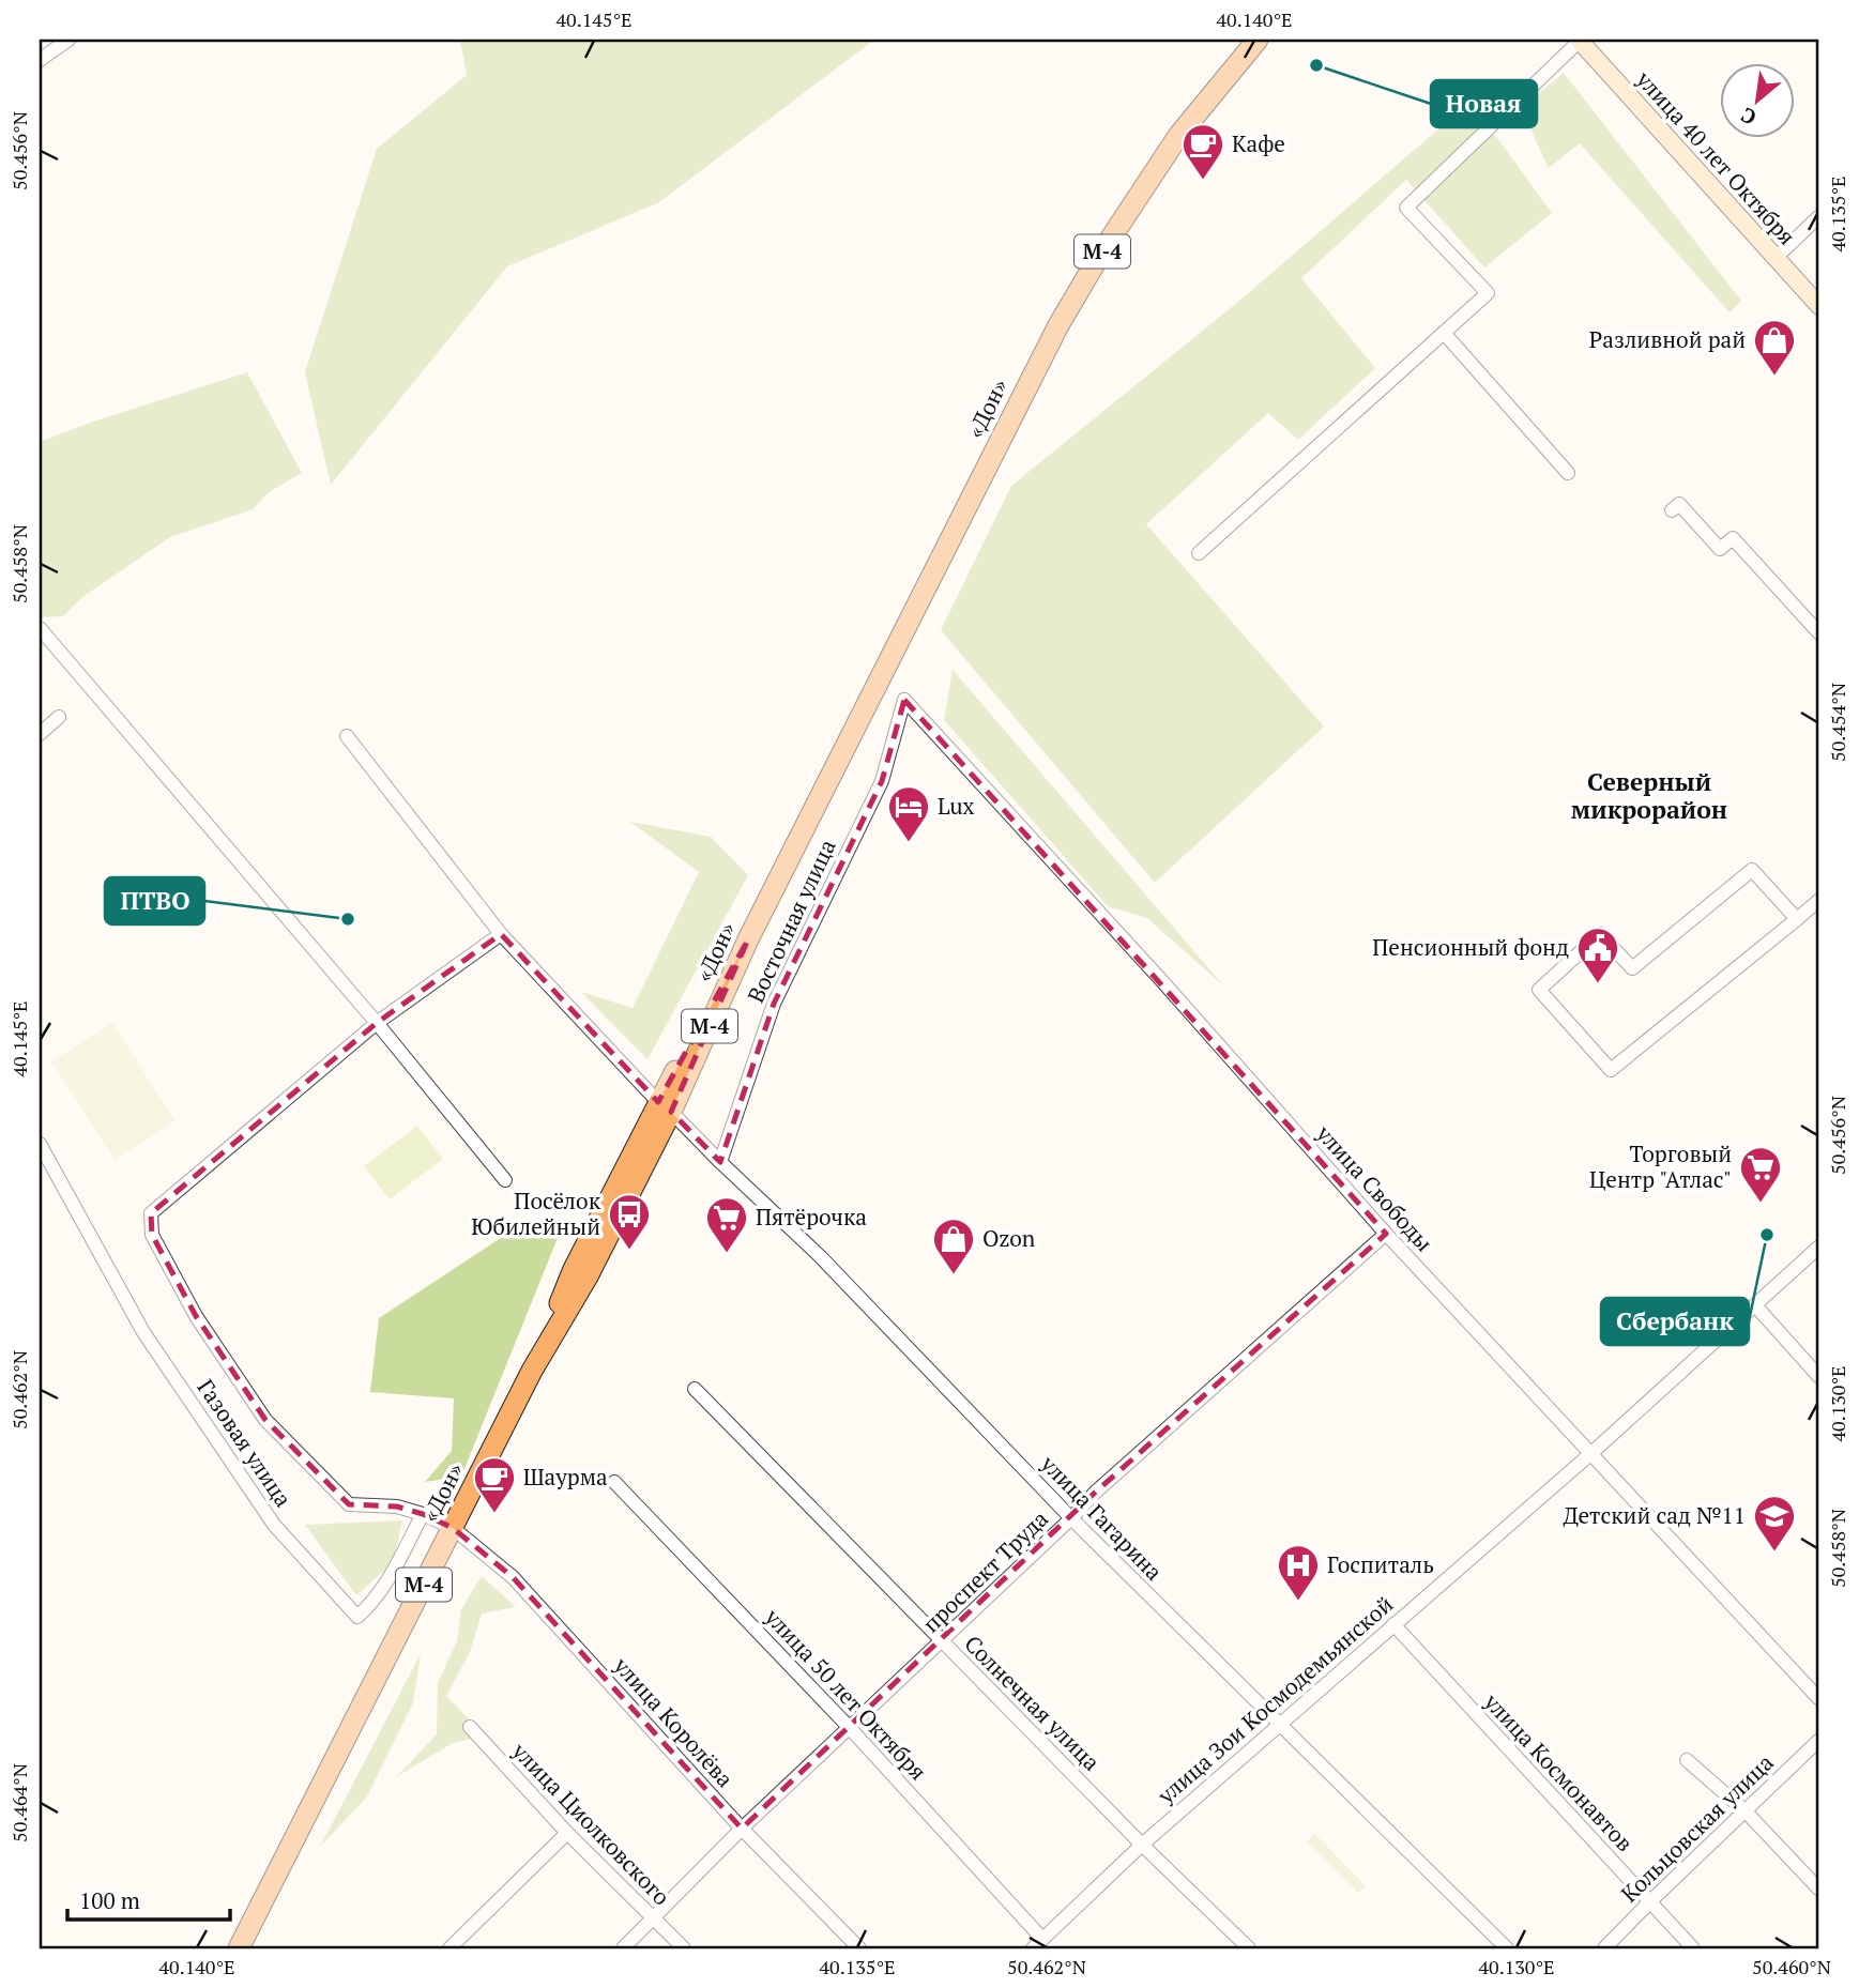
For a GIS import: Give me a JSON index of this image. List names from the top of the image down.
{
  "streets": {
    "main road": ["М-4", "«Дон»"],
    "street": [
      "улица 40 лет Октября",
      "Восточная улица",
      "улица Свободы",
      "Газовая улица",
      "улица Гагарина",
      "проспект Труда",
      "улица 50 лет Октября",
      "улица Зои Космодемьянской",
      "Солнечная улица",
      "улица Королёва",
      "улица Космонавтов",
      "улица Циолковского",
      "Кольцовская улица"
    ]
  },
  "crossings": [
    ["«Дон»", "улица Гагарина"],
    ["«Дон»", "улица Королёва"],
    ["Восточная улица", "улица Свободы"],
    ["Восточная улица", "улица Гагарина"],
    ["улица Свободы", "проспект Труда"],
    ["улица Свободы", "улица Зои Космодемьянской"],
    ["улица Гагарина", "проспект Труда"],
    ["улица Гагарина", "улица Зои Космодемьянской"],
    ["проспект Труда", "улица 50 лет Октября"],
    ["проспект Труда", "Солнечная улица"],
    ["проспект Труда", "улица Королёва"],
    ["проспект Труда", "улица Циолковского"],
    ["улица 50 лет Октября", "улица Зои Космодемьянской"],
    ["улица Зои Космодемьянской", "Солнечная улица"],
    ["улица Зои Космодемьянской", "улица Космонавтов"],
    ["улица Космонавтов", "Кольцовская улица"]
  ],
  "districts": ["Северный микрорайон"],
  "places": {
    "other": ["Новая", "ПТВО", "Сбербанк"],
    "cafe": ["Кафе", "Шаурма"],
    "shop": ["Разливной рай", "Ozon"],
    "hotel": ["Lux"],
    "public building": ["Пенсионный фонд"],
    "supermarket": ["Торговый Центр \"Атлас\"", "Пятёрочка"],
    "bus stop": ["Посёлок Юбилейный"],
    "school or university": ["Детский сад №11"],
    "hospital": ["Госпиталь"]
  },
  "scale_bar": "100 m",
  "north": "bottom left",
  "coordinates": [
    "40.145°E",
    "40.140°E",
    "50.456°N",
    "40.135°E",
    "50.458°N",
    "50.454°N",
    "50.462°N",
    "40.130°E",
    "50.464°N",
    "50.460°N"
  ]
}
